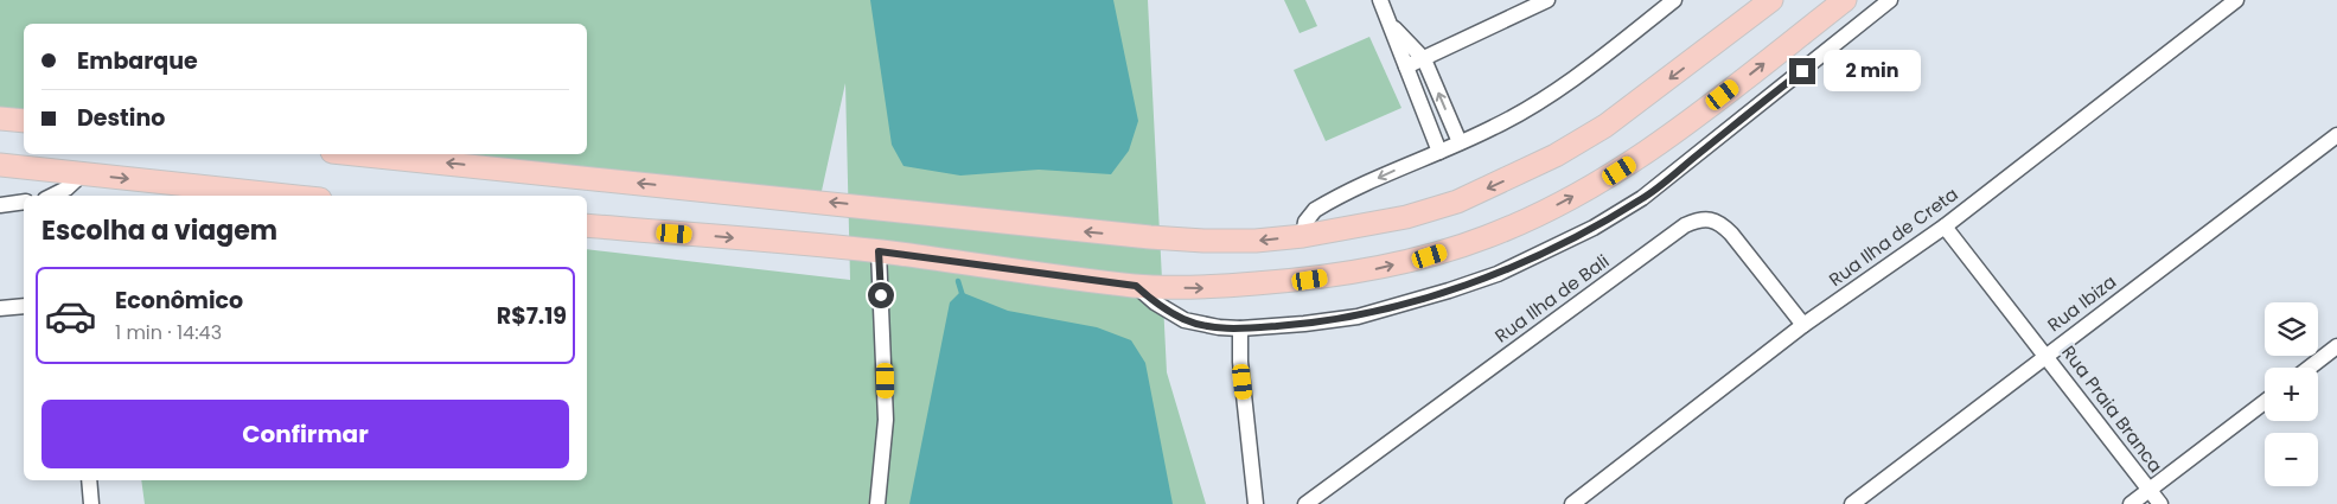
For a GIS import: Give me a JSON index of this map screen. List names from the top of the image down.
{
  "streets": {
    "street": [
      "Rua Ilha de Creta",
      "Rua Ilha de Bali",
      "Rua Ibiza",
      "Rua Praia Branca"
    ]
  },
  "crossings": [
    ["Rua Ilha de Creta", "Rua Ilha de Bali"],
    ["Rua Ilha de Creta", "Rua Praia Branca"],
    ["Rua Ibiza", "Rua Praia Branca"]
  ],
  "page": {
    "banner": ["Embarque", "Destino"],
    "bubble": "2 min",
    "heading": "Escolha a viagem",
    "list": [
      {
        "name": "Econômico",
        "note": "1 min · 14:43",
        "value": "R$7.19"
      }
    ],
    "map_buttons": ["+", "−"],
    "buttons": "Confirmar"
  }
}
